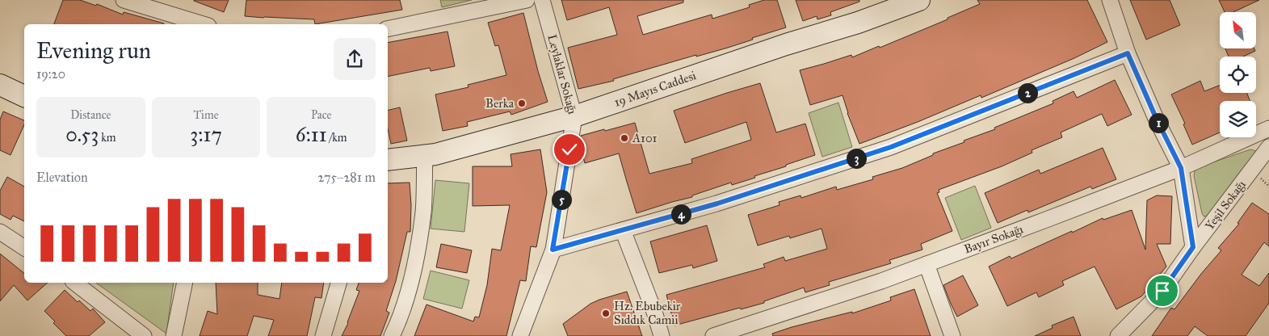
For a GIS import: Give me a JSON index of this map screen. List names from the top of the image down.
{
  "streets": {
    "street": [
      "Leylaklar Sokağı",
      "19 Mayıs Caddesi",
      "Yeşil Sokağı",
      "Bayır Sokağı"
    ]
  },
  "crossings": [
    ["Leylaklar Sokağı", "19 Mayıs Caddesi"]
  ],
  "places": ["Berka", "A101", "Hz. Ebubekir Sıddık Camii"],
  "north": "top left",
  "page": {
    "heading": ["Evening run", "19:20"],
    "pins": [
      "2",
      "1",
      "3",
      "5",
      "4"
    ],
    "stats": [
      ["Distance", "0.53 km"],
      ["Time", "3:17"],
      ["Pace", "6:11 /km"]
    ],
    "chart": ["Elevation", "275–281 m"]
  }
}
